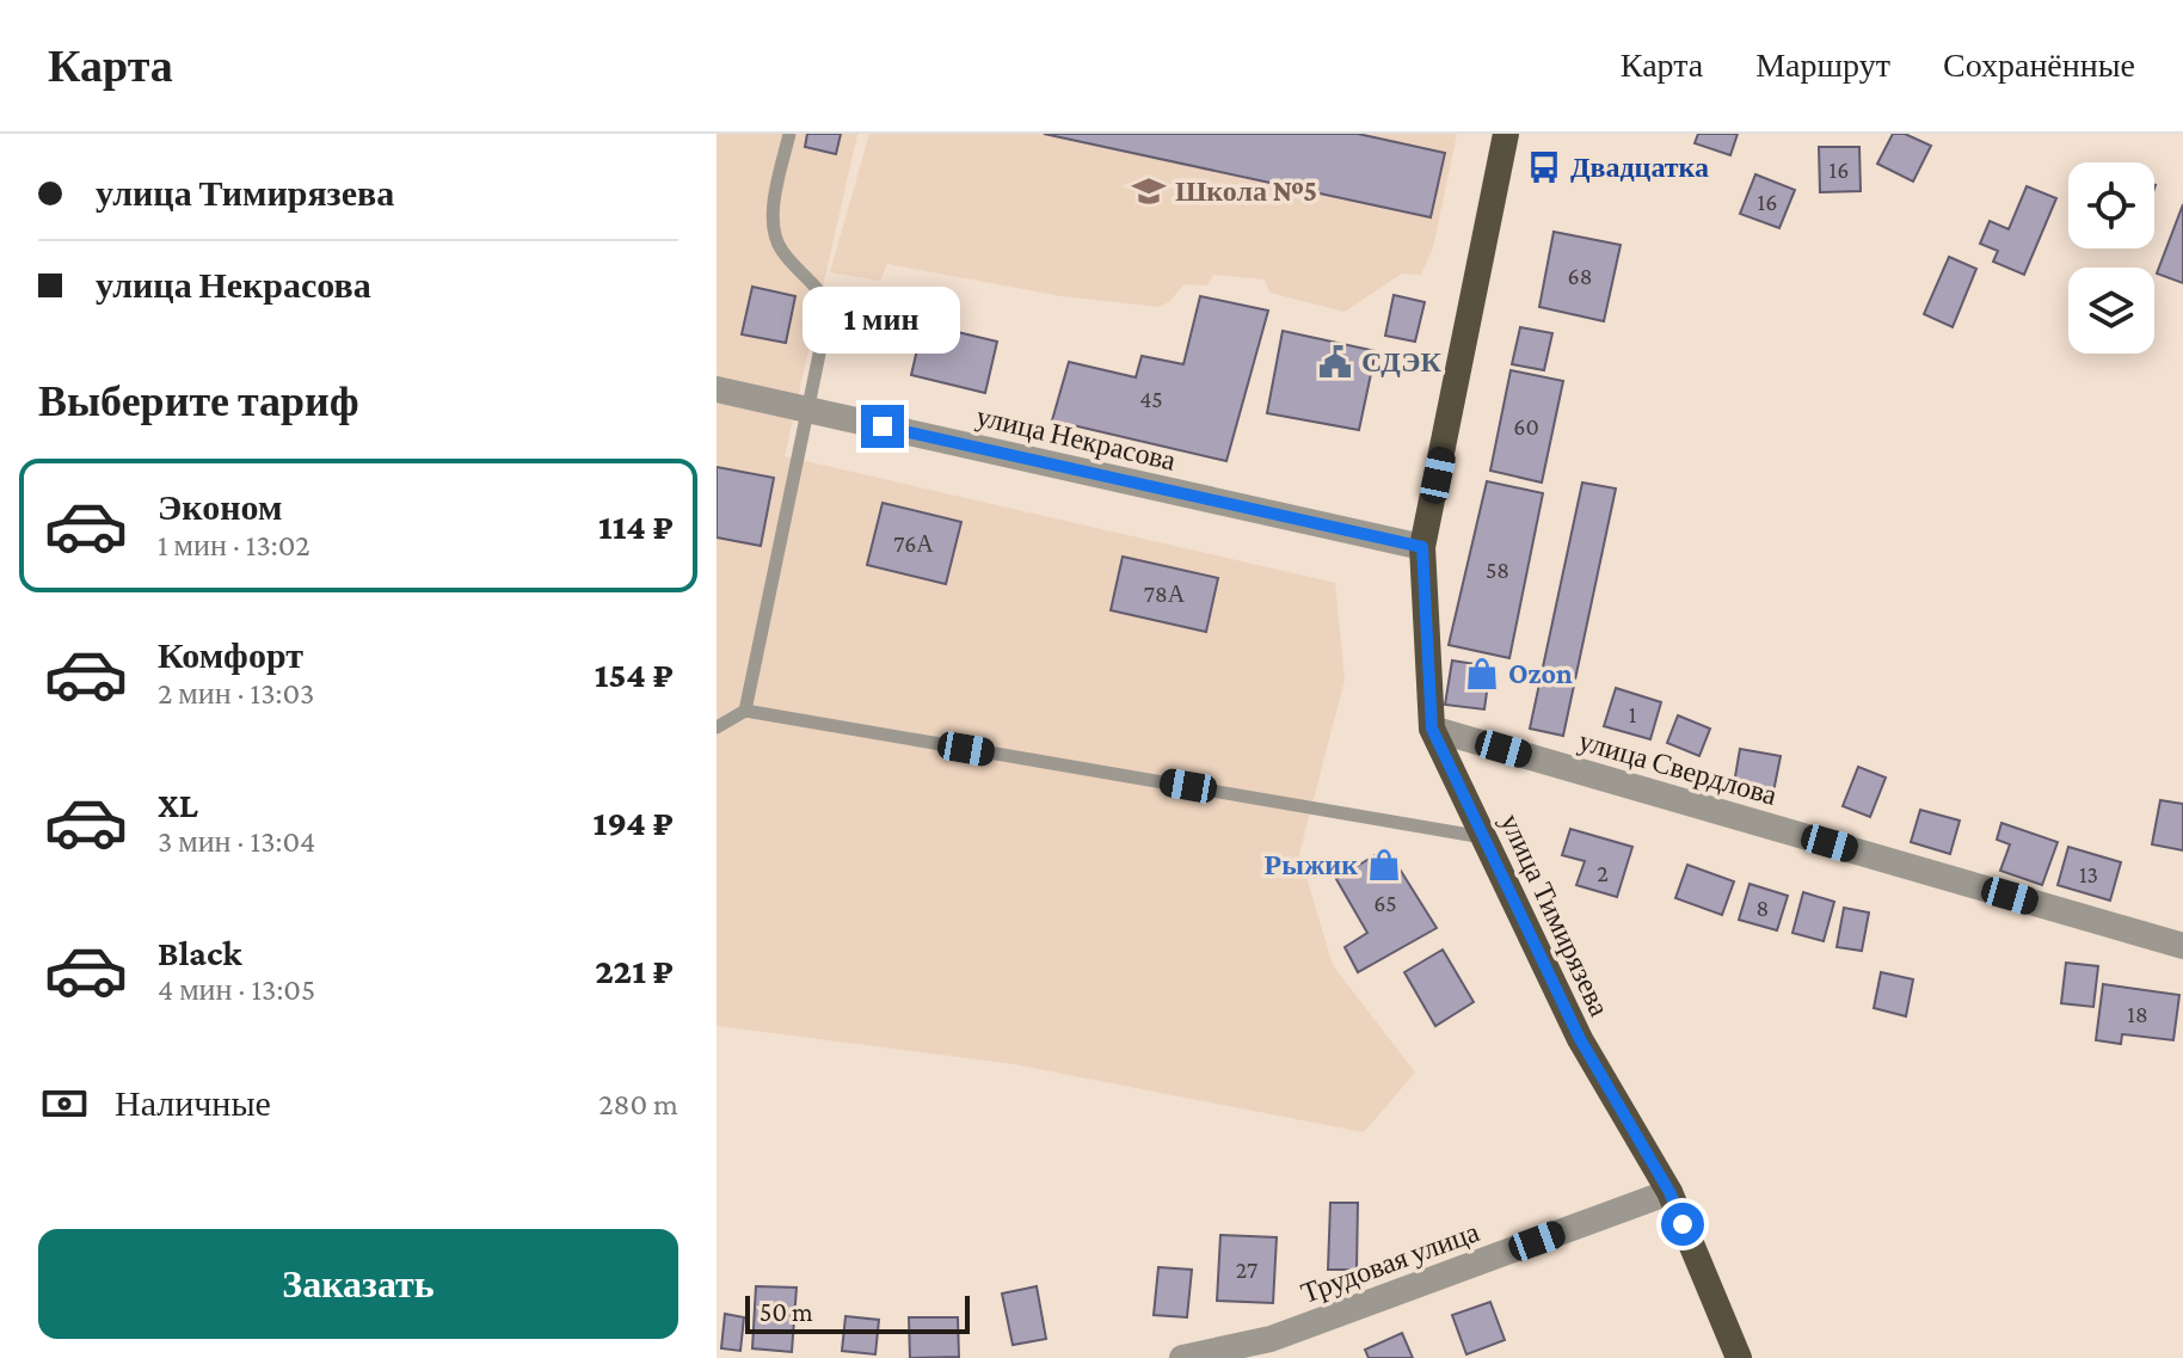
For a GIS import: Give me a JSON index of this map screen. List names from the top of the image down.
{
  "streets": {
    "highway": ["улица Тимирязева"],
    "street": ["улица Некрасова", "улица Свердлова", "Трудовая улица"]
  },
  "crossings": [
    ["улица Некрасова", "улица Тимирязева"],
    ["улица Свердлова", "улица Тимирязева"],
    ["улица Тимирязева", "Трудовая улица"]
  ],
  "places": {
    "bus stop": ["Двадцатка"],
    "school or university": ["Школа №5"],
    "public building": ["СДЭК"],
    "shop": ["Ozon", "Рыжик"]
  },
  "house_numbers": [
    "16",
    "16",
    "68",
    "45",
    "60",
    "76А",
    "58",
    "78А",
    "1",
    "2",
    "13",
    "65",
    "8",
    "18",
    "27"
  ],
  "scale_bar": "50 m",
  "page": {
    "header": "Карта",
    "nav": ["Карта", "Маршрут", "Сохранённые"],
    "banner": ["улица Тимирязева", "улица Некрасова"],
    "bubble": "1 мин",
    "heading": "Выберите тариф",
    "list": [
      {
        "name": "Эконом",
        "note": "1 мин · 13:02",
        "value": "114 ₽"
      },
      {
        "name": "Комфорт",
        "note": "2 мин · 13:03",
        "value": "154 ₽"
      },
      {
        "name": "XL",
        "note": "3 мин · 13:04",
        "value": "194 ₽"
      },
      {
        "name": "Black",
        "note": "4 мин · 13:05",
        "value": "221 ₽"
      }
    ],
    "pay": ["Наличные", "280 m"],
    "buttons": "Заказать",
    "scale": "50 m"
  }
}
